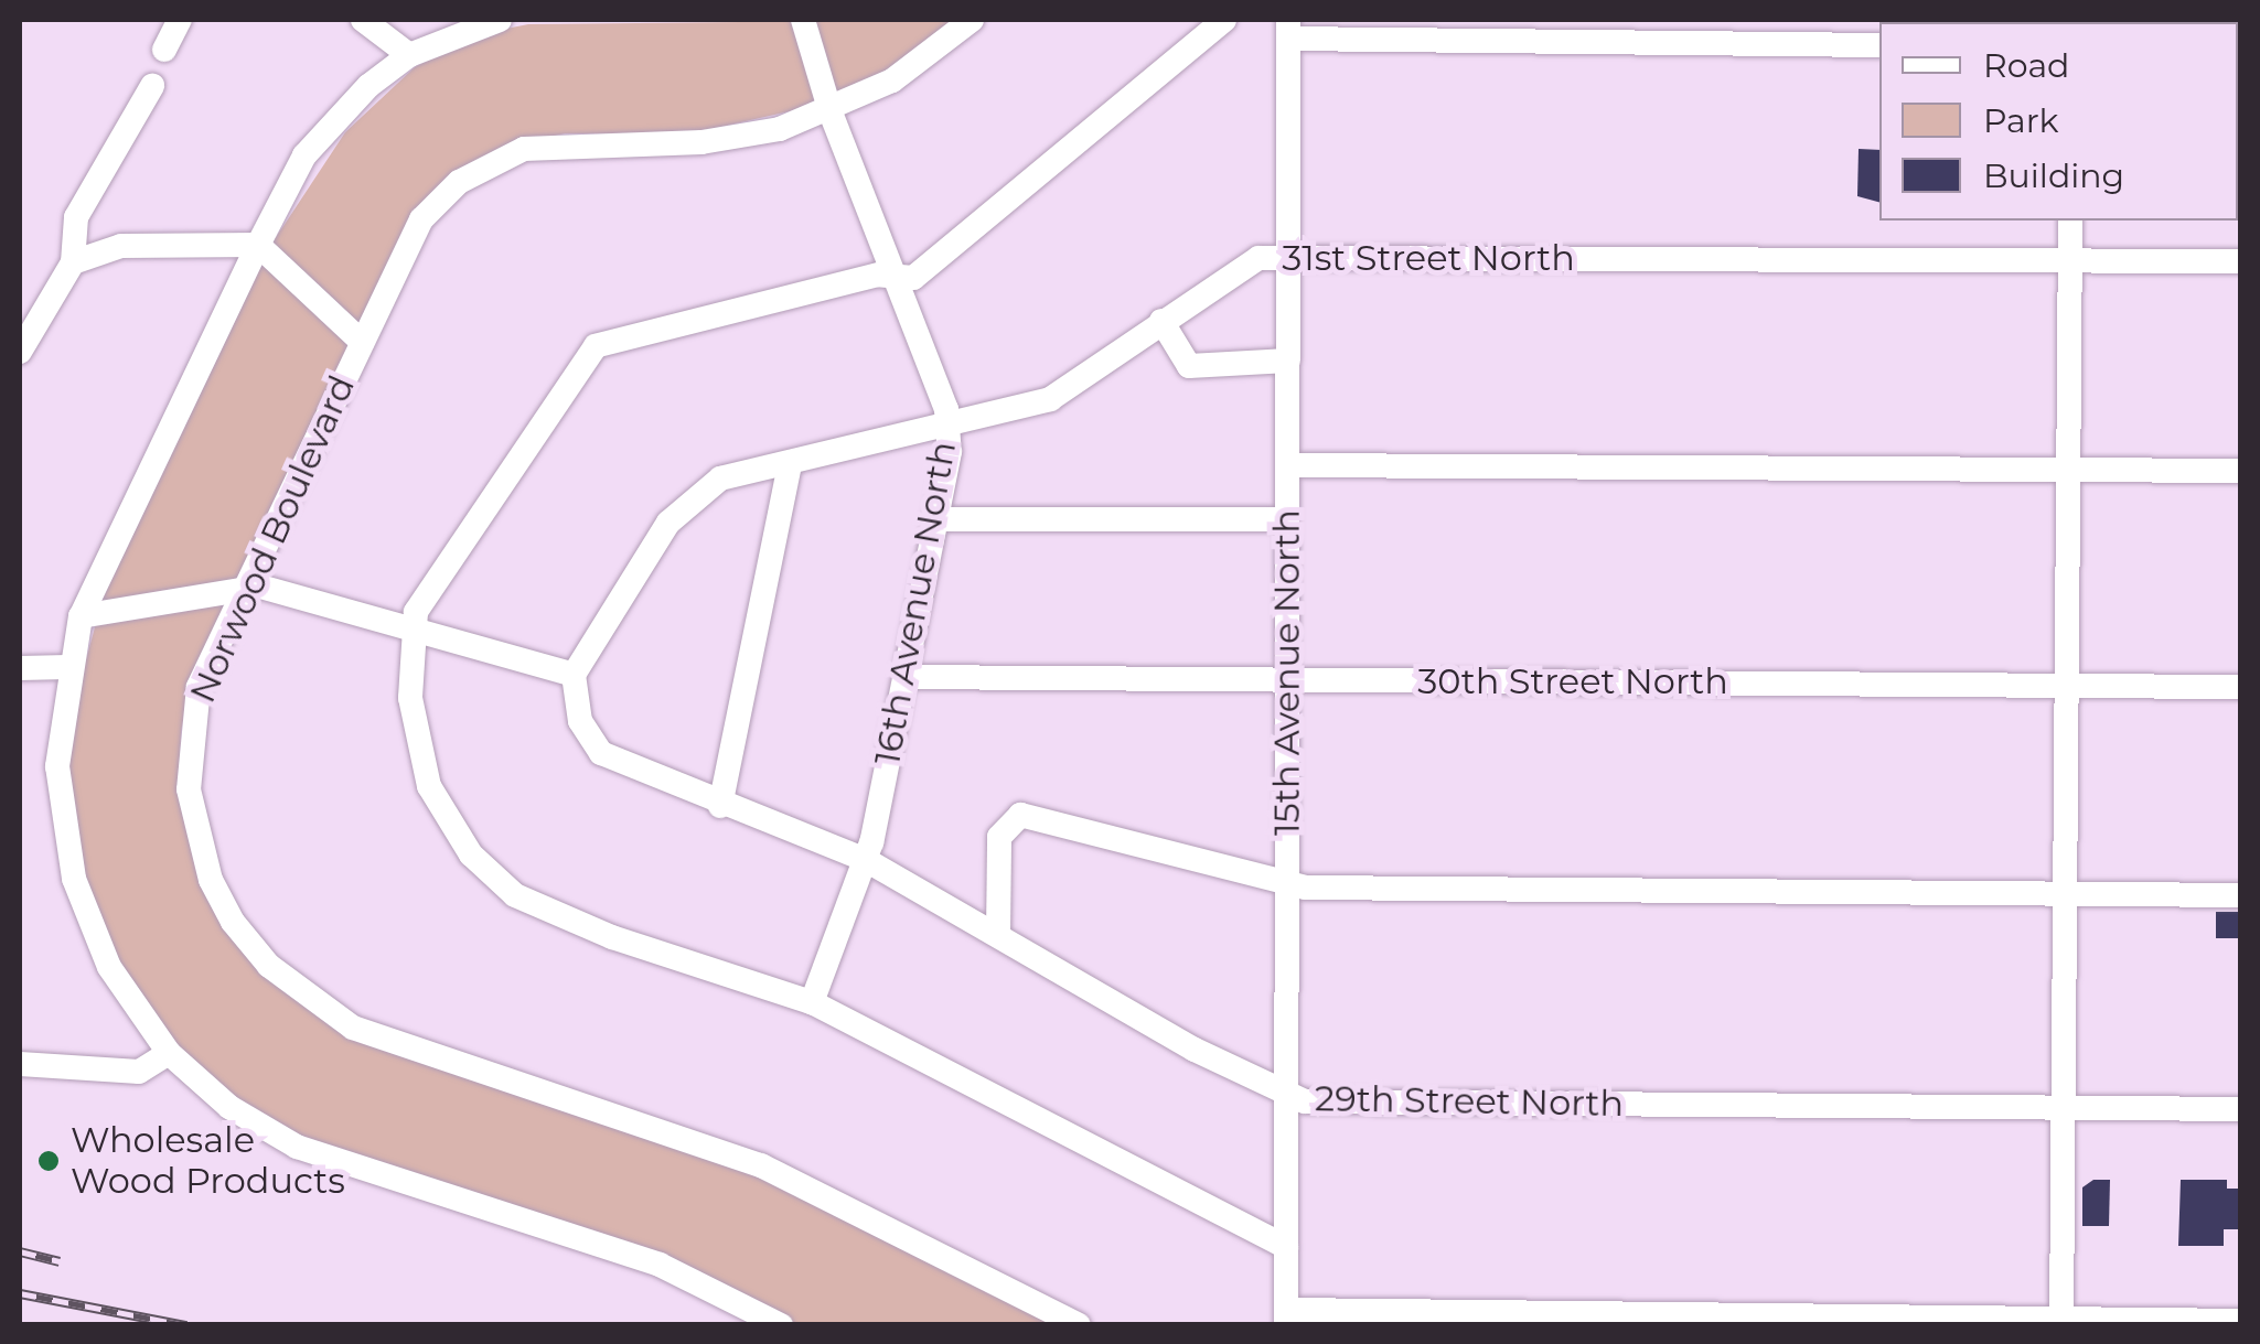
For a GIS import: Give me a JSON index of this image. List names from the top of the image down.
{
  "streets": {
    "street": [
      "31st Street North",
      "Norwood Boulevard",
      "16th Avenue North",
      "15th Avenue North",
      "30th Street North",
      "29th Street North"
    ]
  },
  "crossings": [
    ["31st Street North", "16th Avenue North"],
    ["31st Street North", "15th Avenue North"],
    ["31st Street North", "29th Street North"],
    ["Norwood Boulevard", "16th Avenue North"],
    ["16th Avenue North", "30th Street North"],
    ["16th Avenue North", "29th Street North"],
    ["15th Avenue North", "30th Street North"],
    ["15th Avenue North", "29th Street North"]
  ],
  "places": ["Wholesale Wood Products"],
  "legend": ["Road", "Park", "Building"]
}
